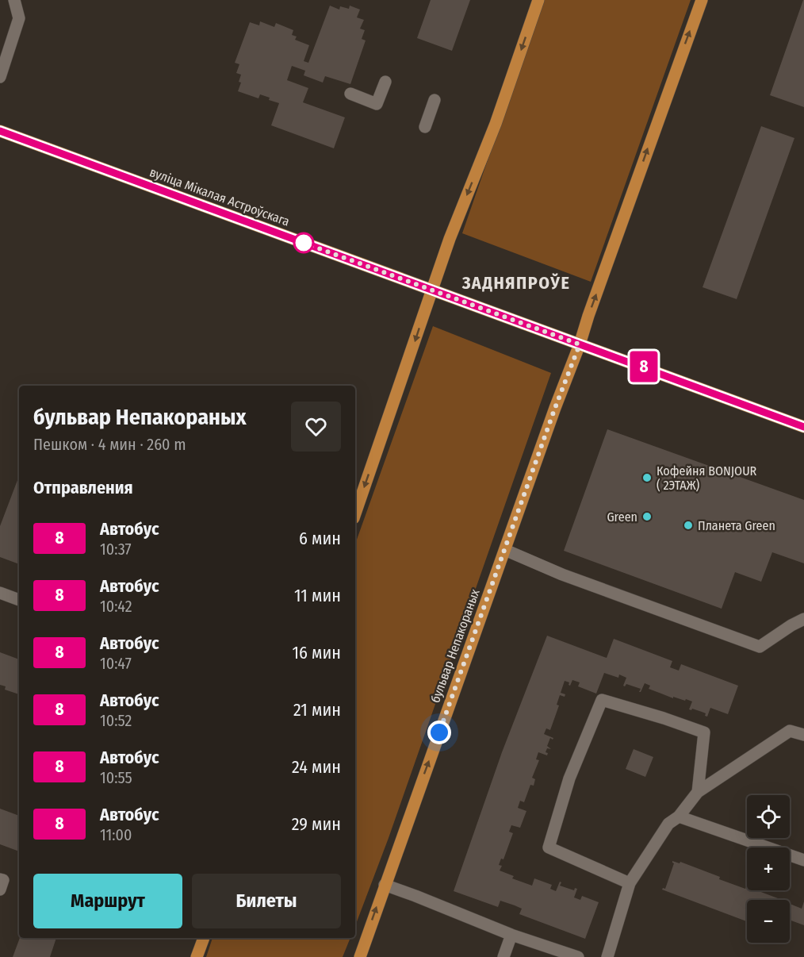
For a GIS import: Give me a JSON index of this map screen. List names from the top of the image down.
{
  "streets": {
    "main road": ["вуліца Мікалая Астроўскага", "бульвар Непакораных"]
  },
  "crossings": [
    ["вуліца Мікалая Астроўскага", "бульвар Непакораных"]
  ],
  "one_way": ["бульвар Непакораных"],
  "districts": ["ЗАДНЯПРОЎЕ"],
  "places": ["Кофейня BONJOUR ( 2ЭТАЖ)", "Green", "Планета Green"],
  "lines": ["bus line 8"],
  "page": {
    "on_map": "8",
    "heading": [
      ["бульвар Непакораных", "Пешком · 4 мин · 260 m"],
      "Отправления"
    ],
    "list": [
      {
        "mark": "8",
        "name": "Автобус",
        "note": "10:37",
        "value": "6 мин"
      },
      {
        "mark": "8",
        "name": "Автобус",
        "note": "10:42",
        "value": "11 мин"
      },
      {
        "mark": "8",
        "name": "Автобус",
        "note": "10:47",
        "value": "16 мин"
      },
      {
        "mark": "8",
        "name": "Автобус",
        "note": "10:52",
        "value": "21 мин"
      },
      {
        "mark": "8",
        "name": "Автобус",
        "note": "10:55",
        "value": "24 мин"
      },
      {
        "mark": "8",
        "name": "Автобус",
        "note": "11:00",
        "value": "29 мин"
      }
    ],
    "map_buttons": ["+", "−"],
    "buttons": ["Маршрут", "Билеты"]
  }
}
